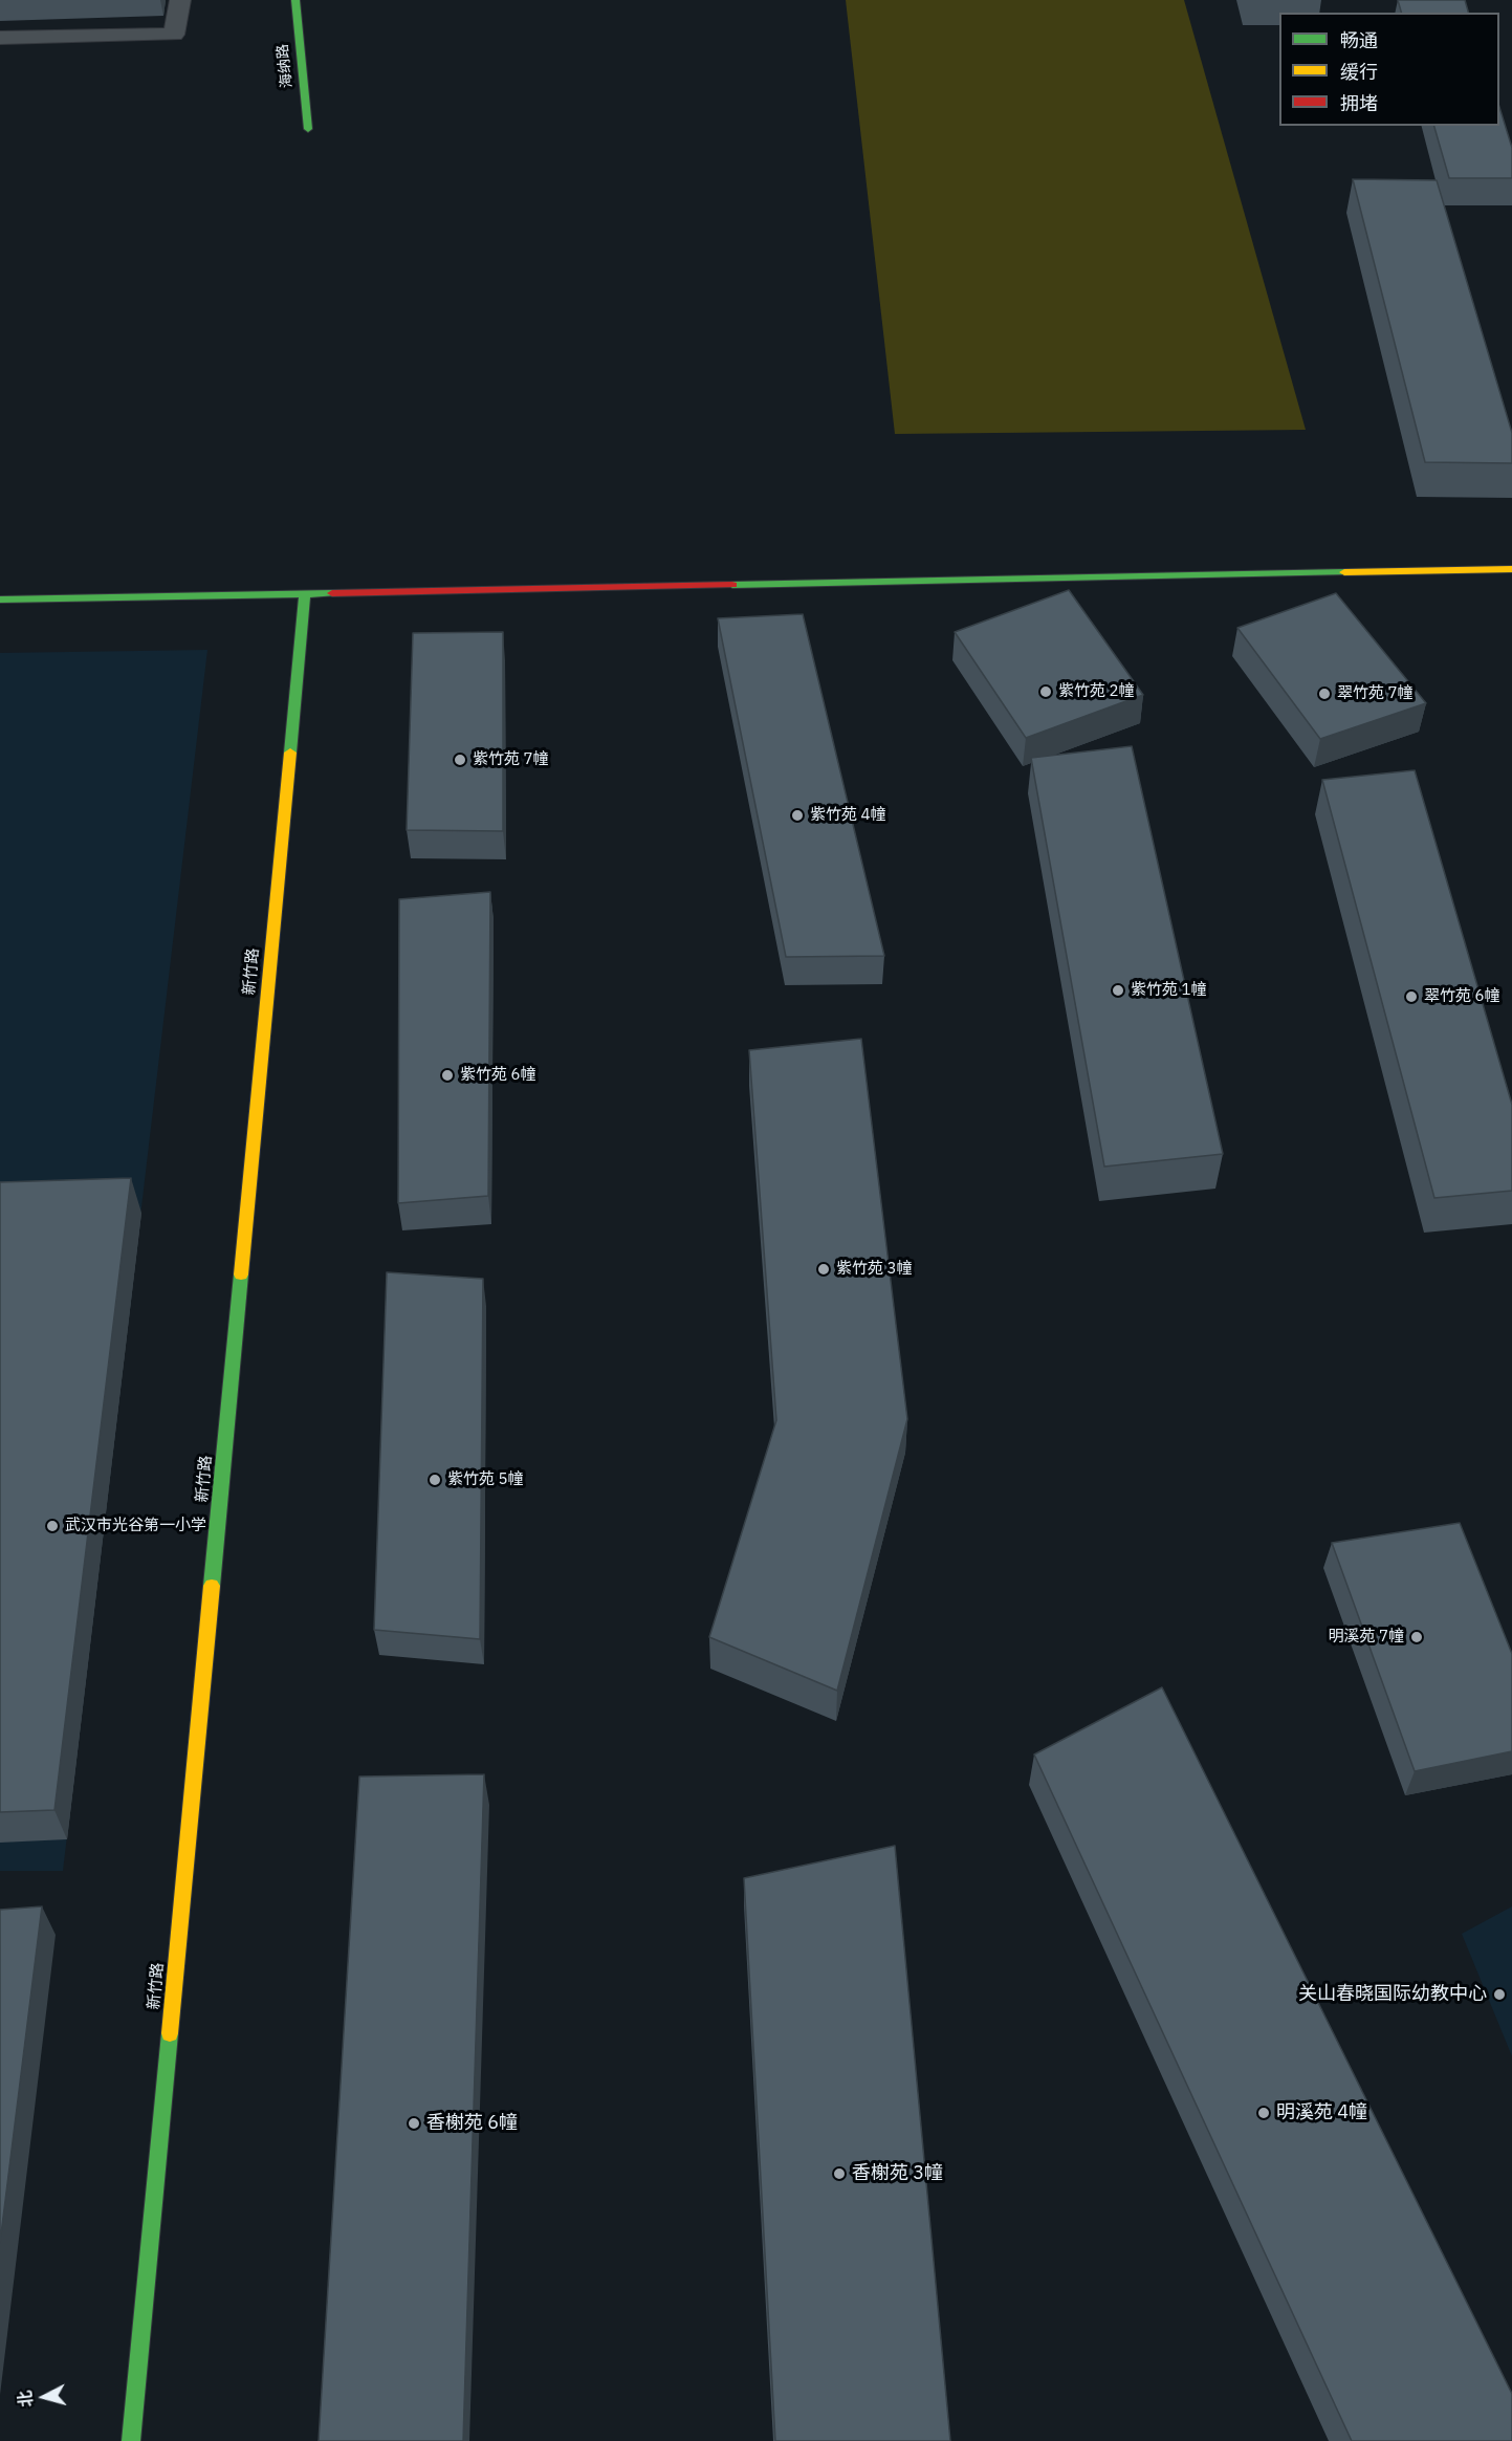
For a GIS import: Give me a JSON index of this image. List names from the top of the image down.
{
  "streets": {
    "main road": ["海纳路", "新竹路"]
  },
  "places": [
    "紫竹苑 2幢",
    "翠竹苑 7幢",
    "紫竹苑 7幢",
    "紫竹苑 4幢",
    "紫竹苑 1幢",
    "翠竹苑 6幢",
    "紫竹苑 6幢",
    "紫竹苑 3幢",
    "紫竹苑 5幢",
    "武汉市光谷第一小学",
    "明溪苑 7幢",
    "关山春晓国际幼教中心",
    "明溪苑 4幢",
    "香榭苑 6幢",
    "香榭苑 3幢"
  ],
  "legend": ["畅通", "缓行", "拥堵"],
  "north": "left"
}
